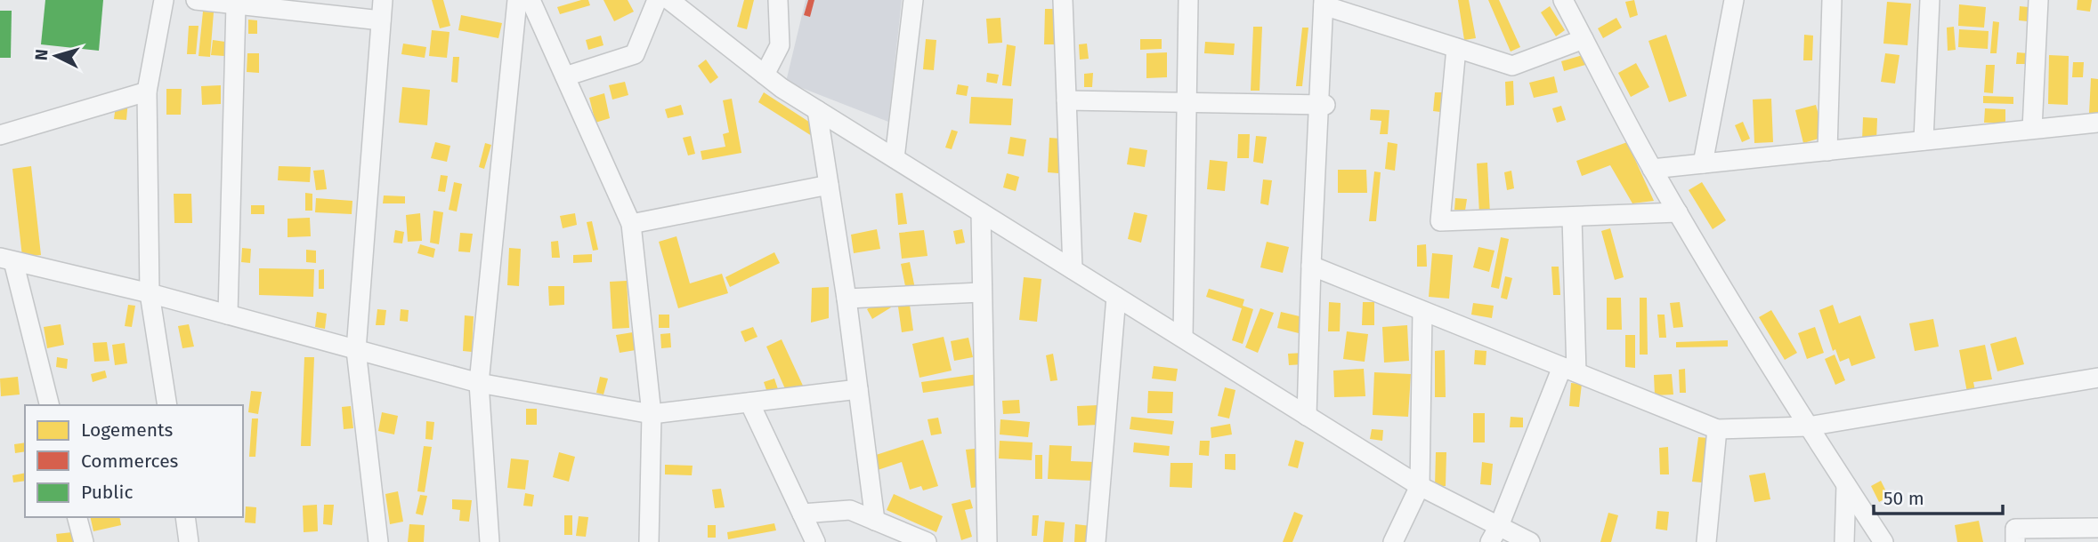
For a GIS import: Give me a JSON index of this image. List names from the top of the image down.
{
  "legend": ["Logements", "Commerces", "Public"],
  "scale_bar": "50 m",
  "north": "left"
}
